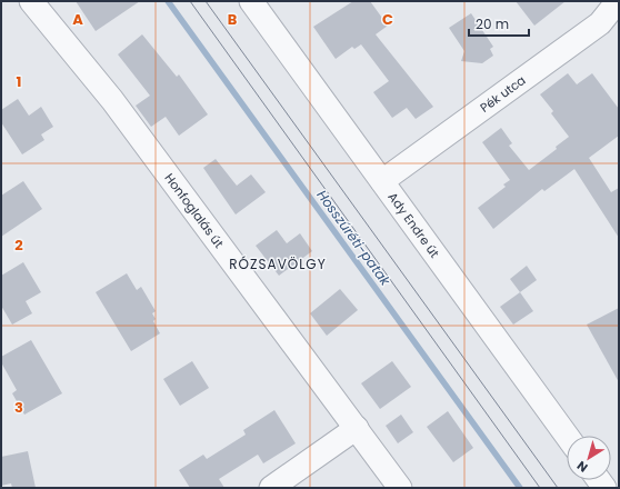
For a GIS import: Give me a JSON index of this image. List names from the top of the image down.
{
  "streets": {
    "street": ["Pék utca", "Honfoglalás út", "Ady Endre út"]
  },
  "crossings": [
    ["Pék utca", "Ady Endre út"]
  ],
  "districts": ["RÓZSAVÖLGY"],
  "water": ["Hosszúréti-patak"],
  "scale_bar": "20 m",
  "north": "bottom left",
  "grid": {
    "columns": ["A", "B", "C"],
    "rows": ["1", "2", "3"]
  }
}
